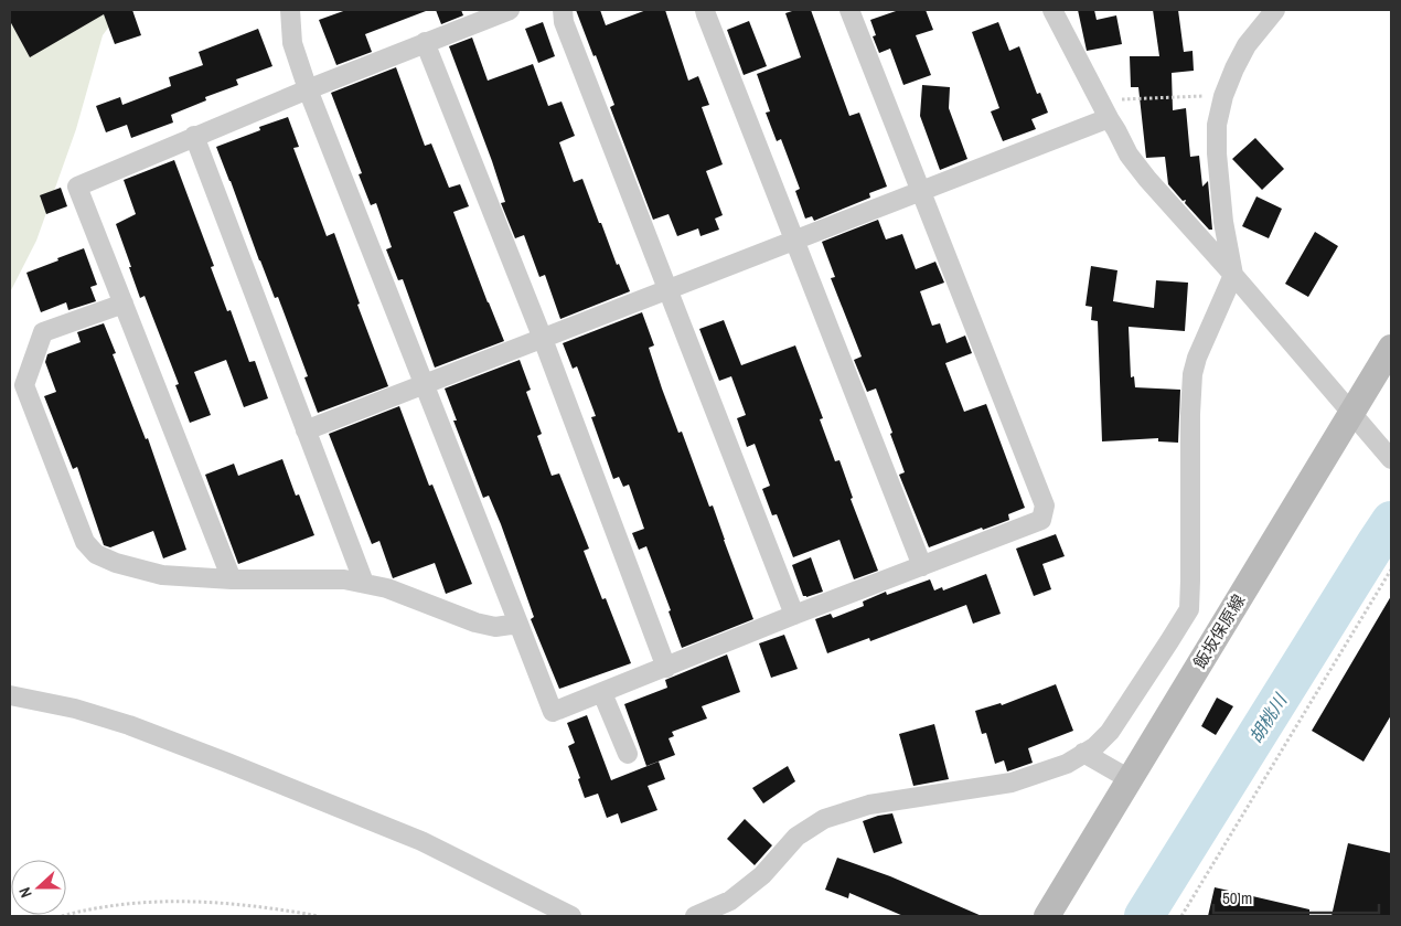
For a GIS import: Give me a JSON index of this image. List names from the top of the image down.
{
  "streets": {
    "main road": ["飯坂保原線"]
  },
  "water": ["胡桃川"],
  "scale_bar": "50 m",
  "north": "left"
}
